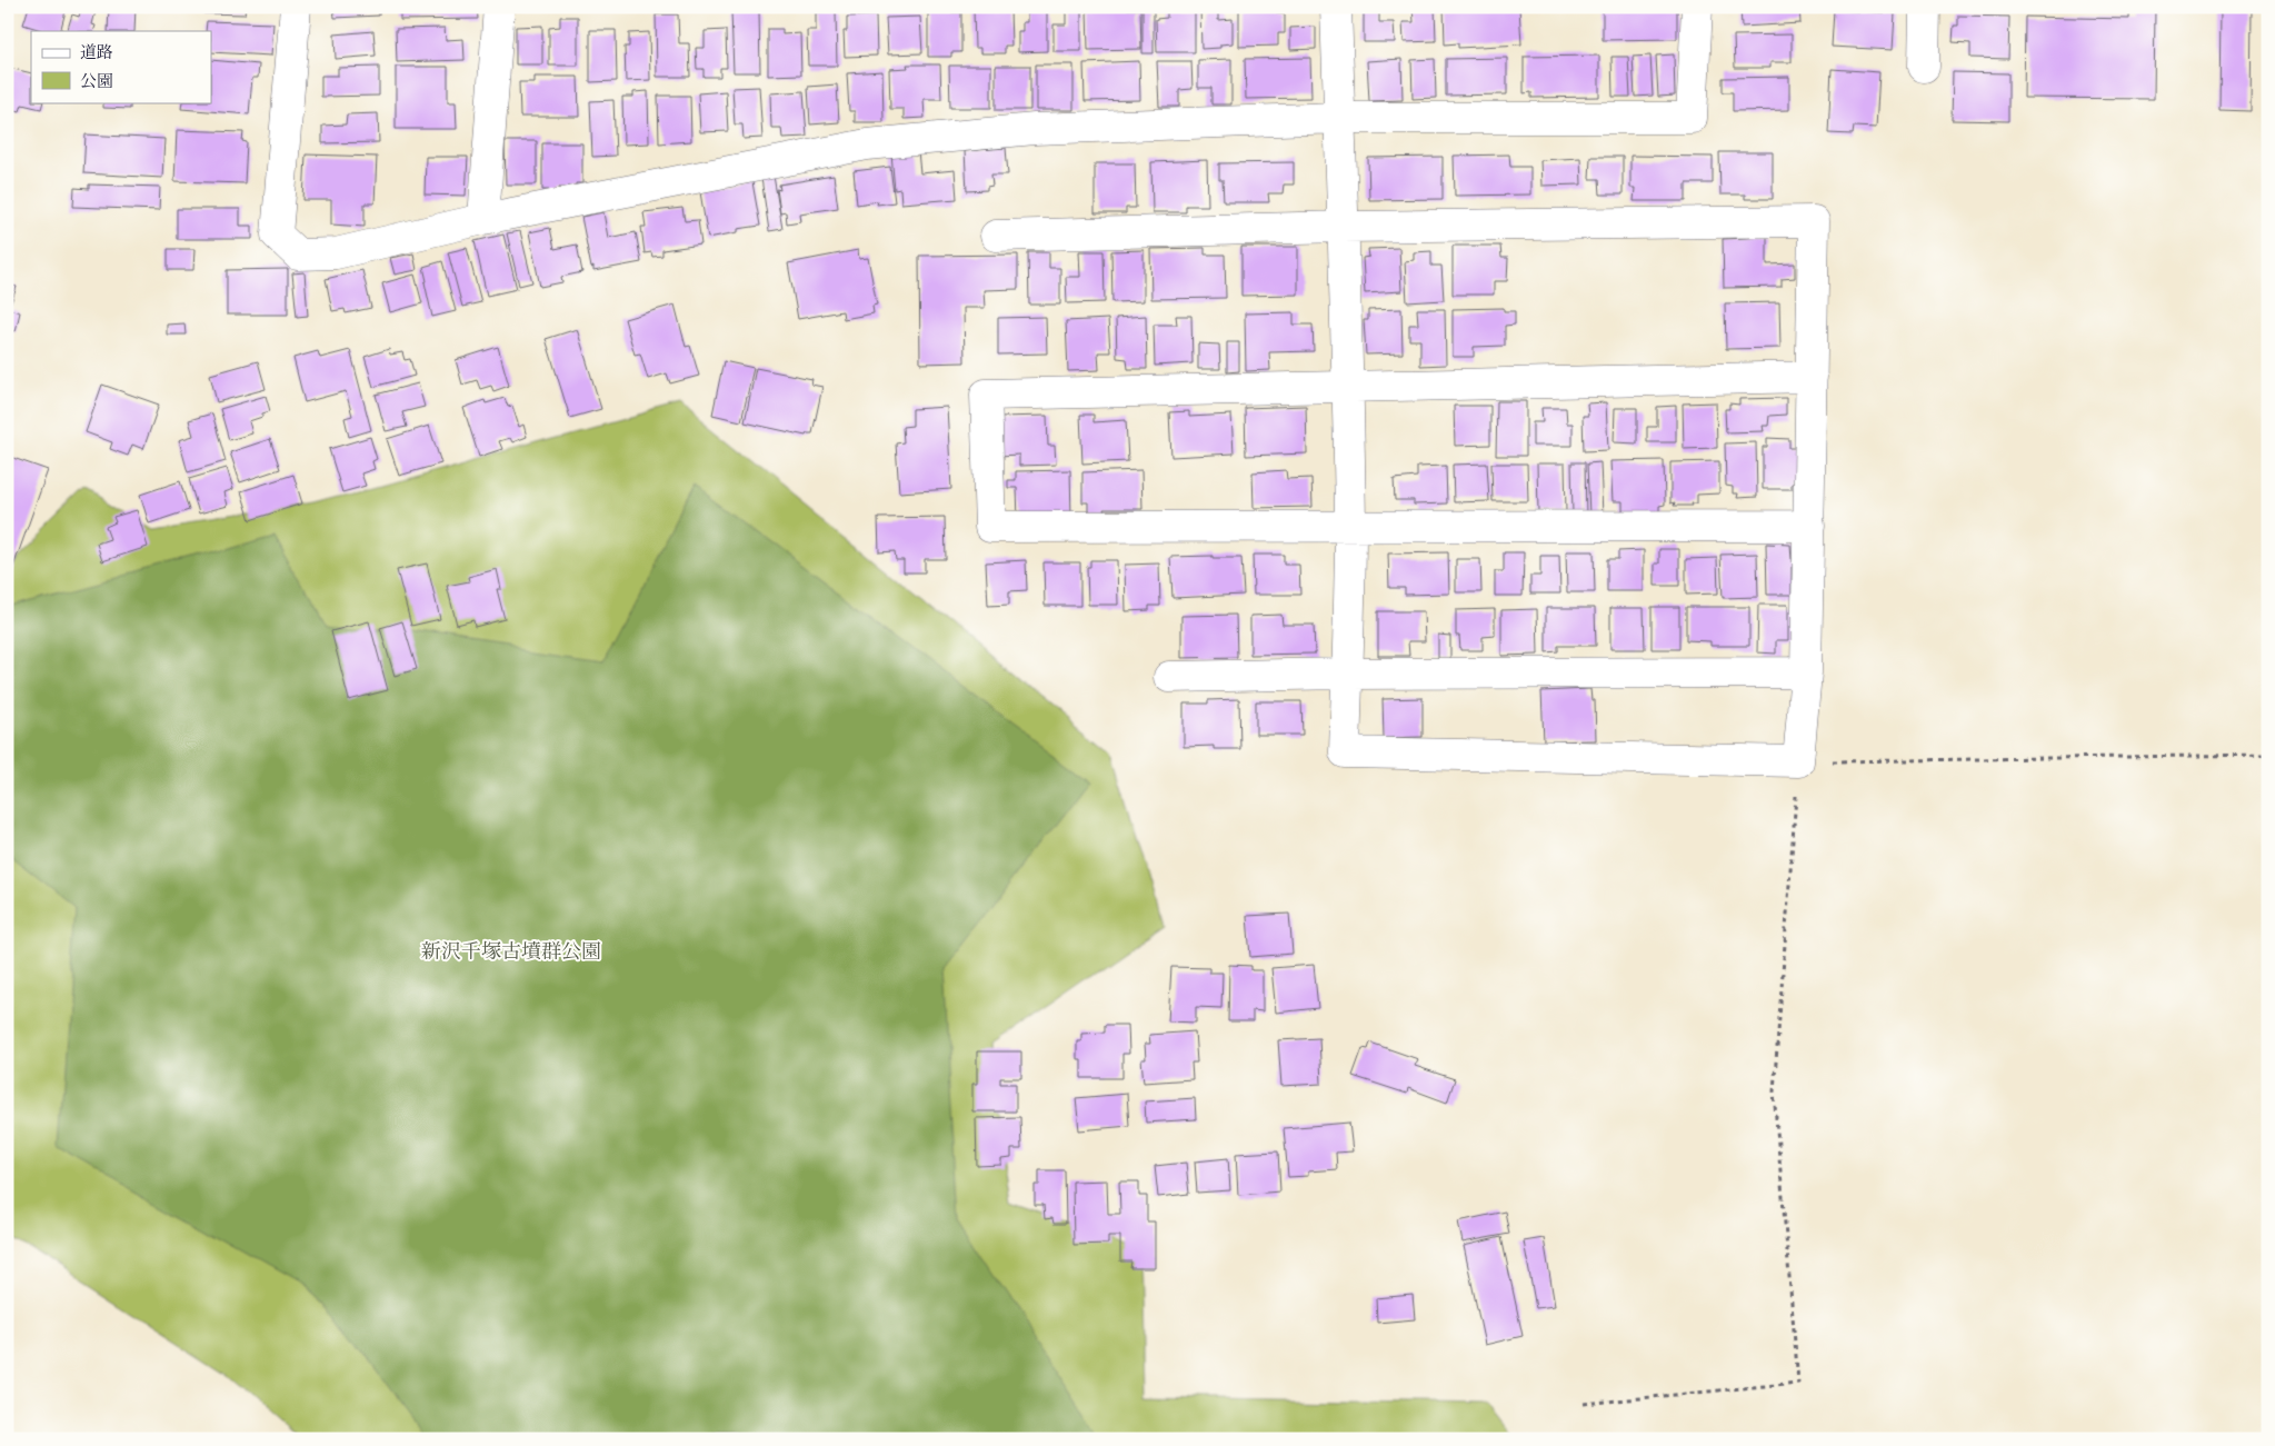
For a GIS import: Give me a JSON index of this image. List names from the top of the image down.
{
  "parks": ["新沢千塚古墳群公園"],
  "legend": ["道路", "公園"]
}
